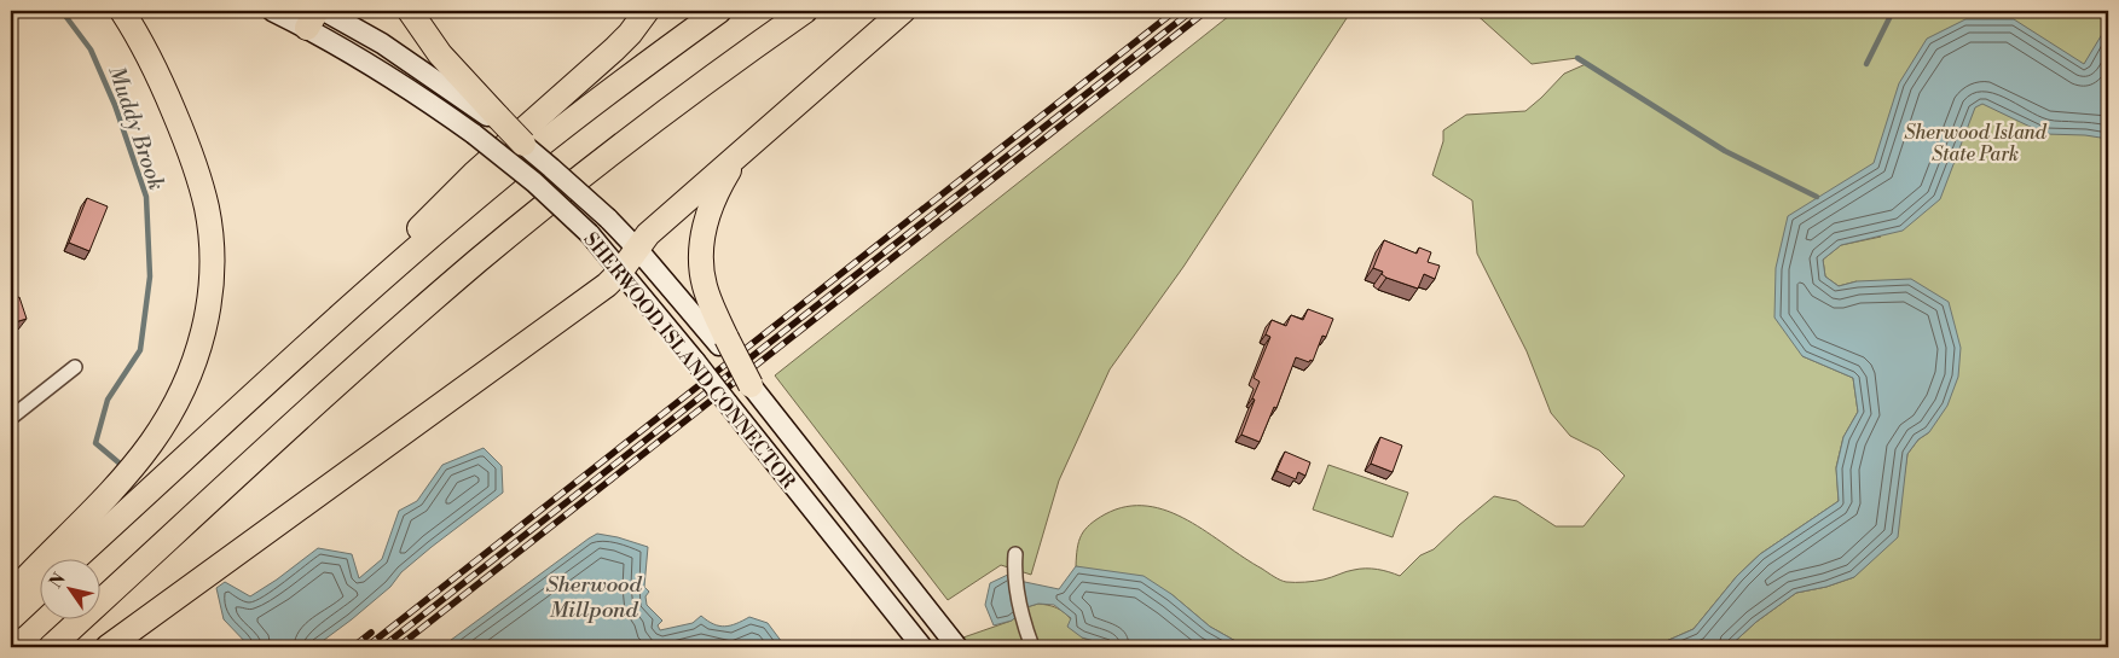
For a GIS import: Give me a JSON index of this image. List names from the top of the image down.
{
  "streets": {
    "street": ["SHERWOOD ISLAND CONNECTOR"]
  },
  "water": ["Muddy Brook", "Sherwood Millpond"],
  "parks": ["Sherwood Island State Park"],
  "north": "top left"
}
